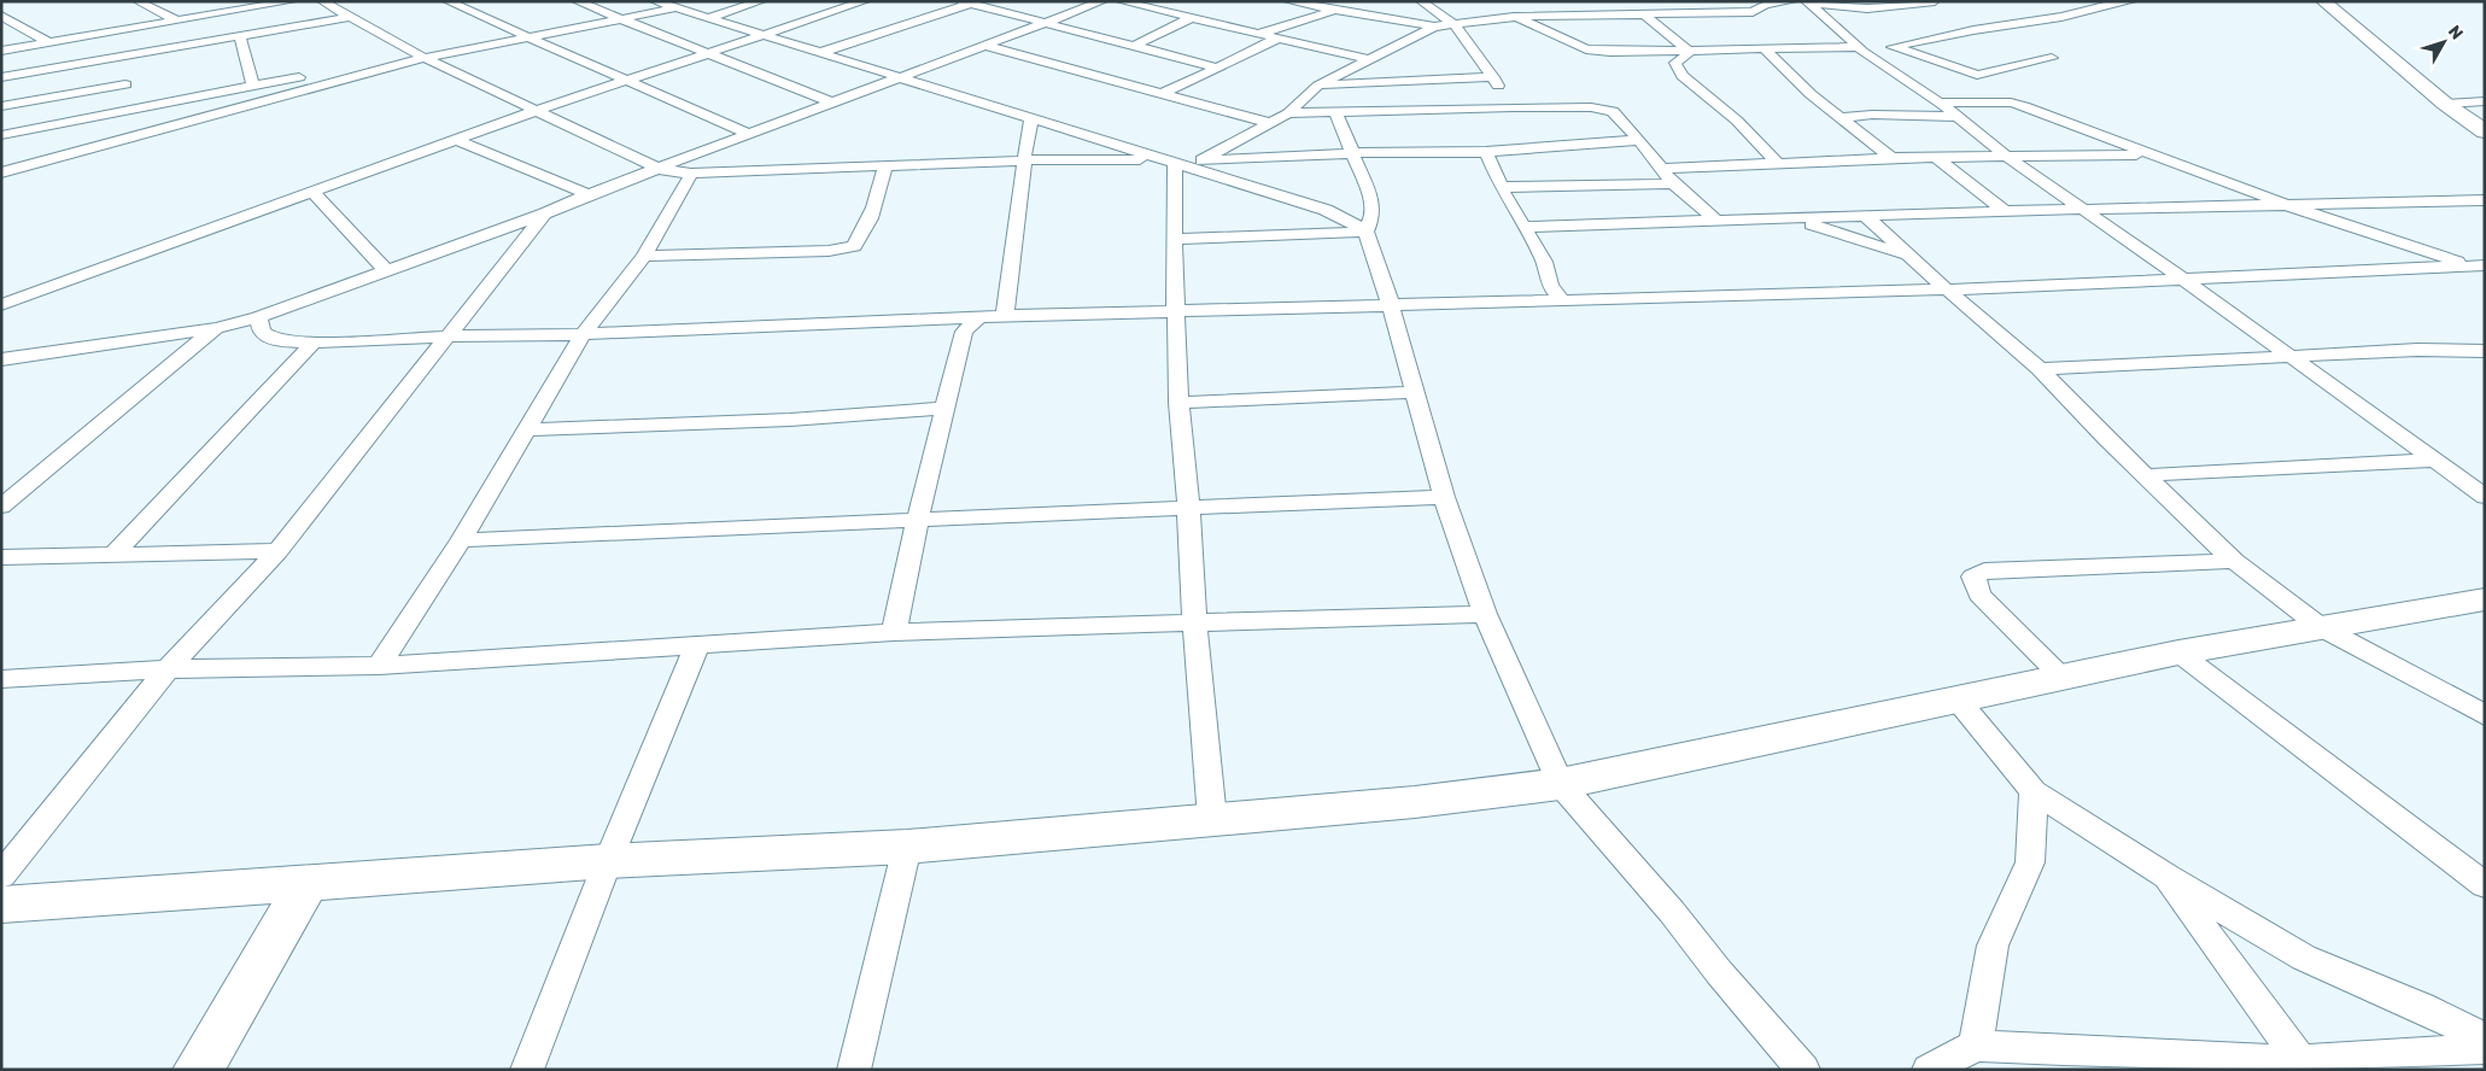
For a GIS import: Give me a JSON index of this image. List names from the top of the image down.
{
  "north": "top right"
}
